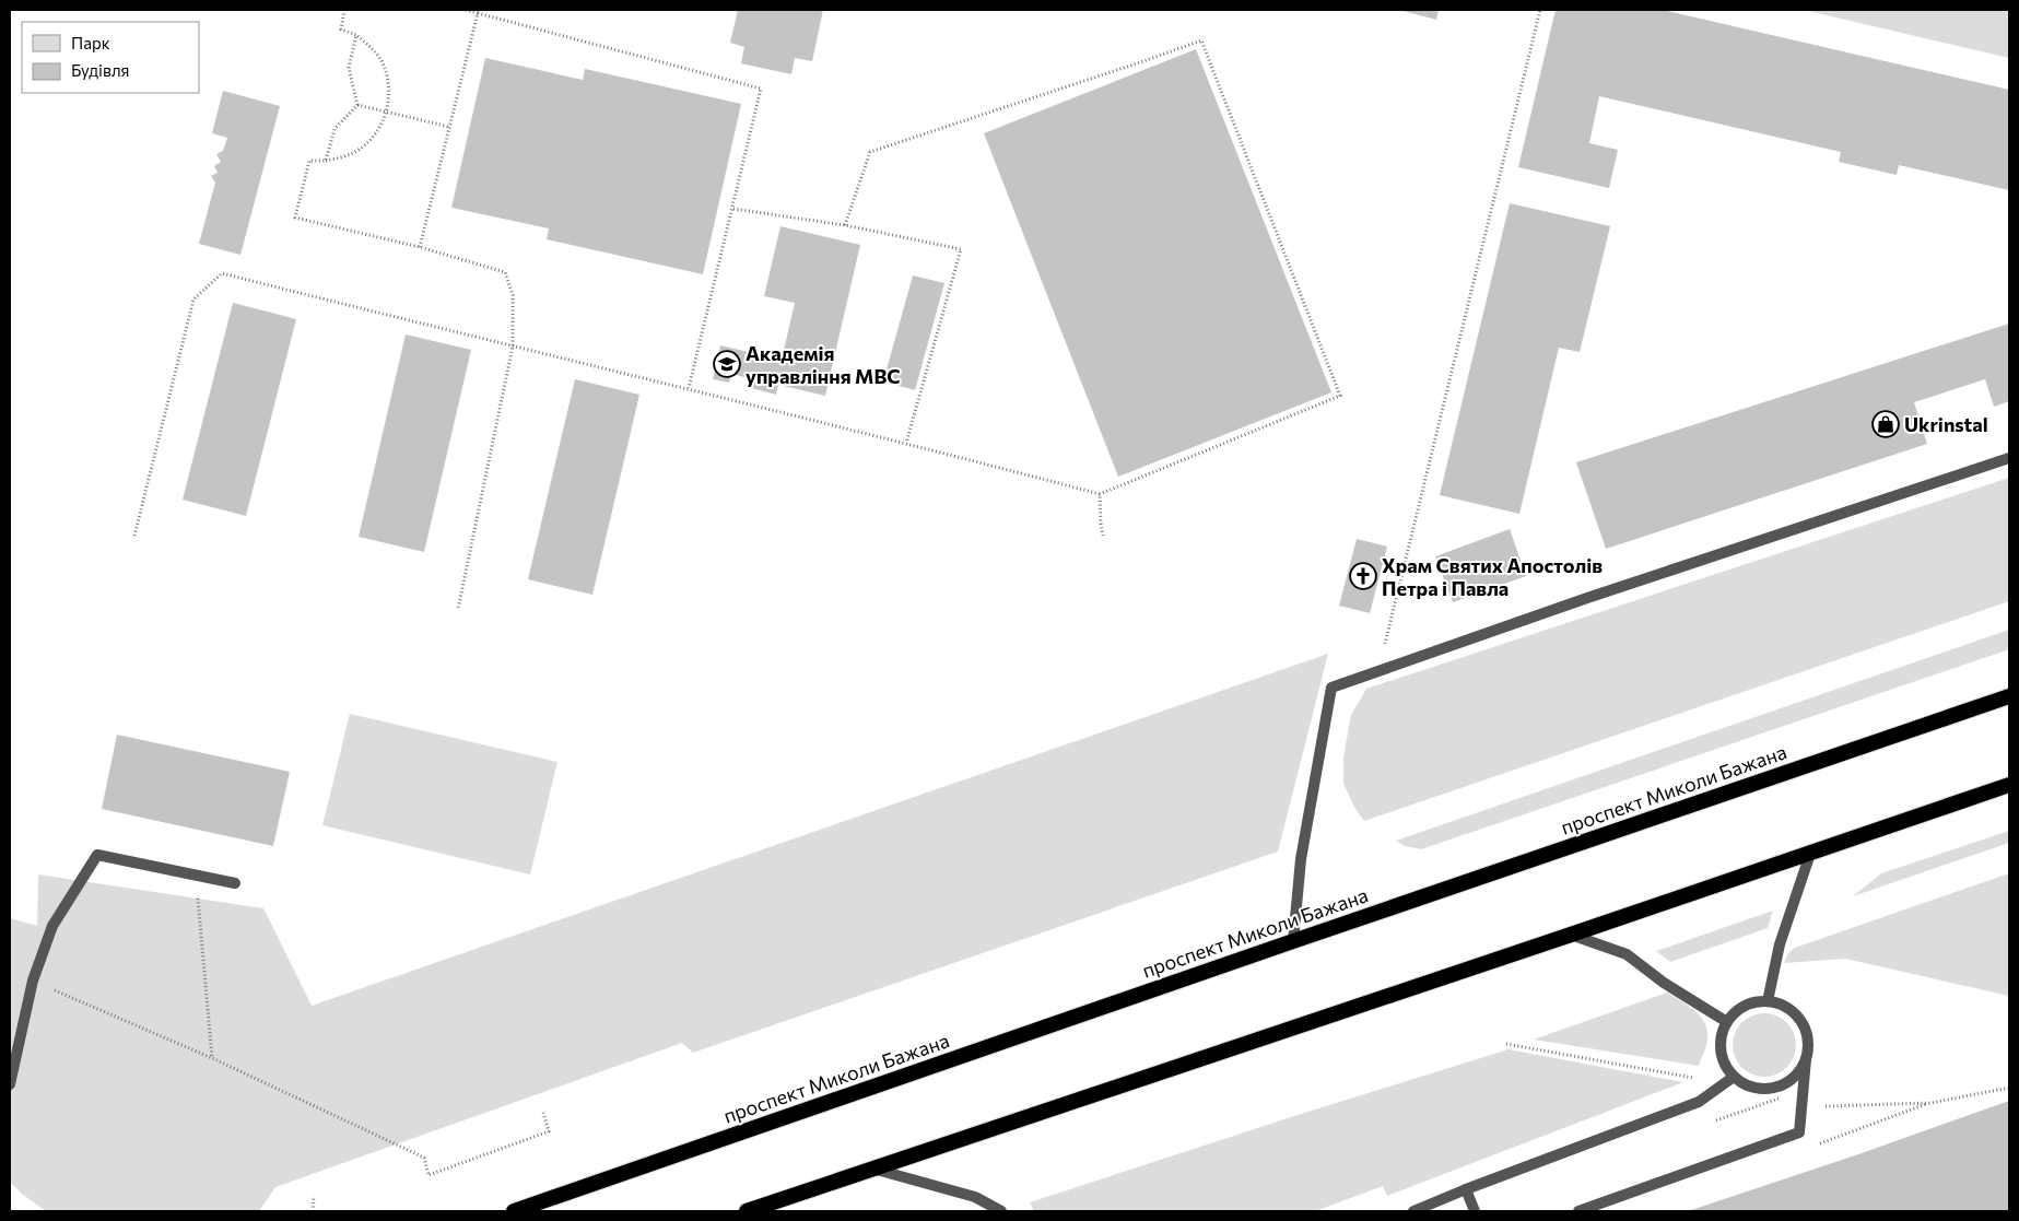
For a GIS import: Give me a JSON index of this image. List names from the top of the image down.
{
  "streets": {
    "highway": ["проспект Миколи Бажана"]
  },
  "places": {
    "school or university": ["Академія управління МВС"],
    "shop": ["Ukrinstal"],
    "church": ["Храм Святих Апостолів Петра і Павла"]
  },
  "legend": ["Парк", "Будівля"]
}
